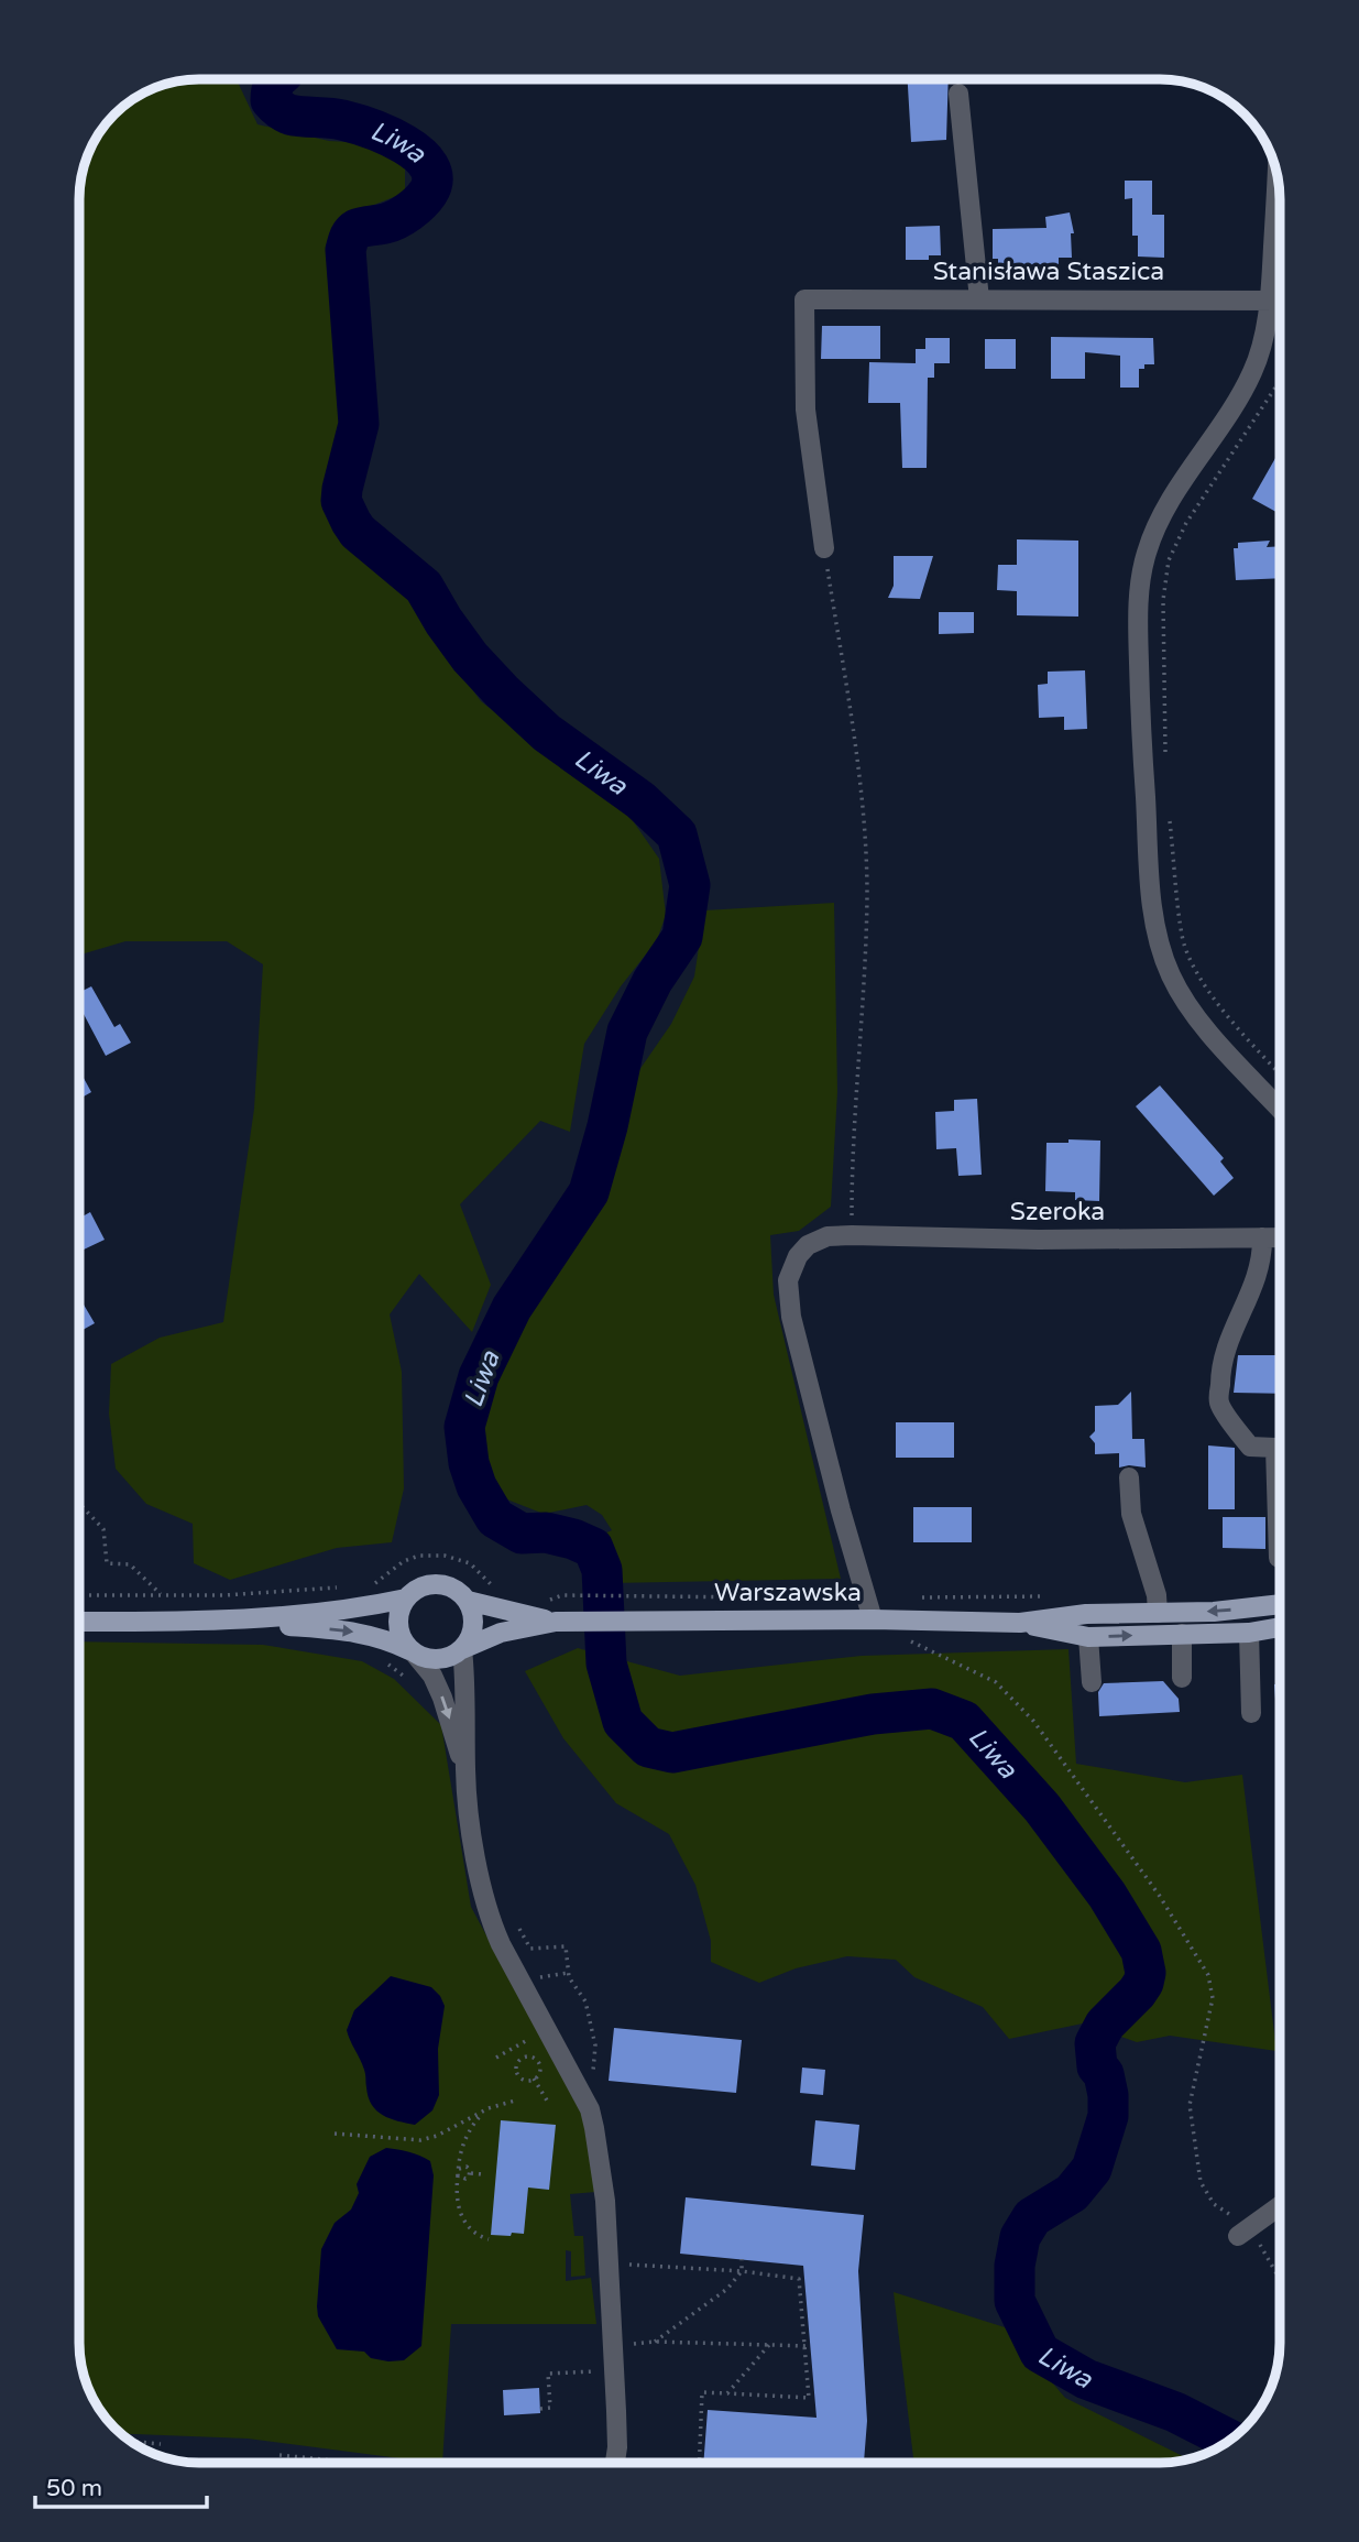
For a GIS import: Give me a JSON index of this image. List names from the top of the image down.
{
  "streets": {
    "main road": ["Warszawska"],
    "street": ["Stanisława Staszica", "Szeroka"]
  },
  "crossings": [
    ["Szeroka", "Warszawska"]
  ],
  "water": ["Liwa"],
  "scale_bar": "50 m"
}
